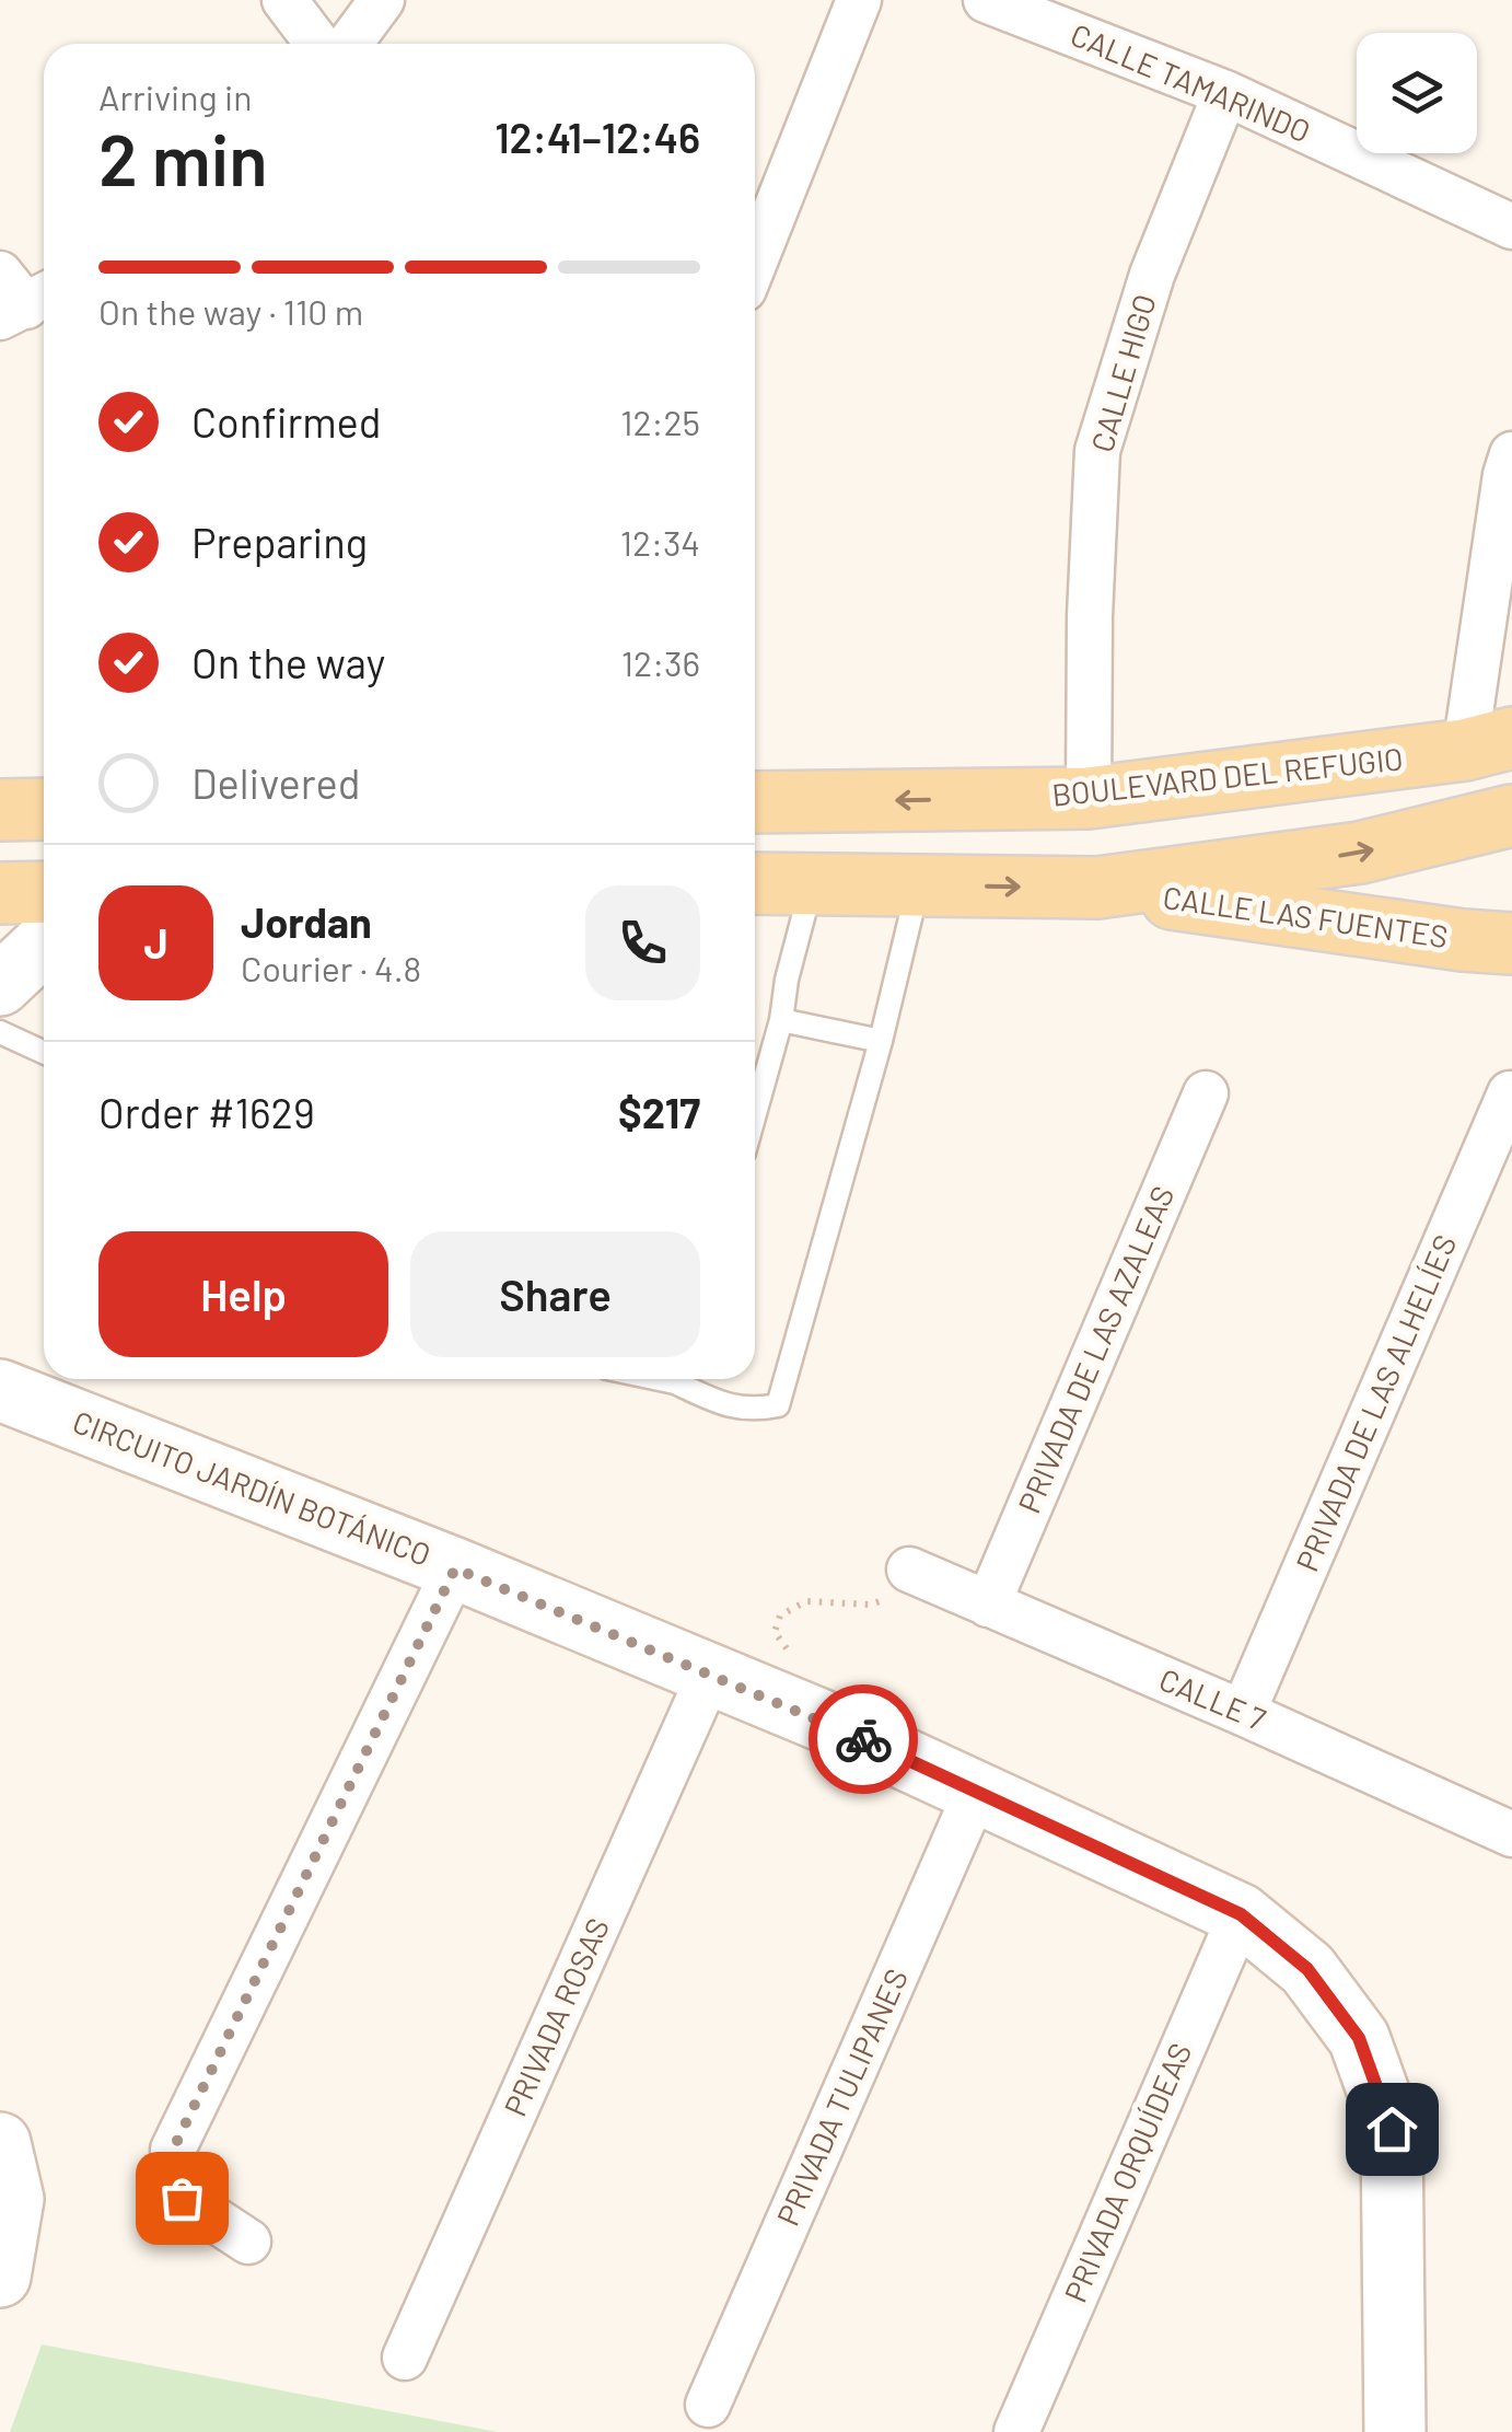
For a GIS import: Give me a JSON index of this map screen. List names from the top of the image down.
{
  "streets": {
    "main road": ["BOULEVARD DEL REFUGIO", "CALLE LAS FUENTES"],
    "street": [
      "CALLE TAMARINDO",
      "CALLE HIGO",
      "PRIVADA DE LAS AZALEAS",
      "PRIVADA DE LAS ALHELÍES",
      "CIRCUITO JARDÍN BOTÁNICO",
      "CALLE 7",
      "PRIVADA ROSAS",
      "PRIVADA TULIPANES",
      "PRIVADA ORQUÍDEAS"
    ]
  },
  "crossings": [
    ["CALLE TAMARINDO", "CALLE HIGO"],
    ["CALLE HIGO", "BOULEVARD DEL REFUGIO"],
    ["PRIVADA DE LAS AZALEAS", "CALLE 7"],
    ["PRIVADA DE LAS ALHELÍES", "CALLE 7"],
    ["CIRCUITO JARDÍN BOTÁNICO", "PRIVADA ROSAS"],
    ["CIRCUITO JARDÍN BOTÁNICO", "PRIVADA TULIPANES"],
    ["CIRCUITO JARDÍN BOTÁNICO", "PRIVADA ORQUÍDEAS"]
  ],
  "page": {
    "heading": ["2 min", "Arriving in", "12:41–12:46"],
    "panel": [
      "Jordan",
      "Courier · 4.8",
      "Order #1629",
      "$217"
    ],
    "bar": "On the way · 110 m",
    "list": [
      ["Confirmed", "12:25"],
      ["Preparing", "12:34"],
      ["On the way", "12:36"],
      "Delivered"
    ],
    "round": "J",
    "buttons": ["Help", "Share"]
  }
}
